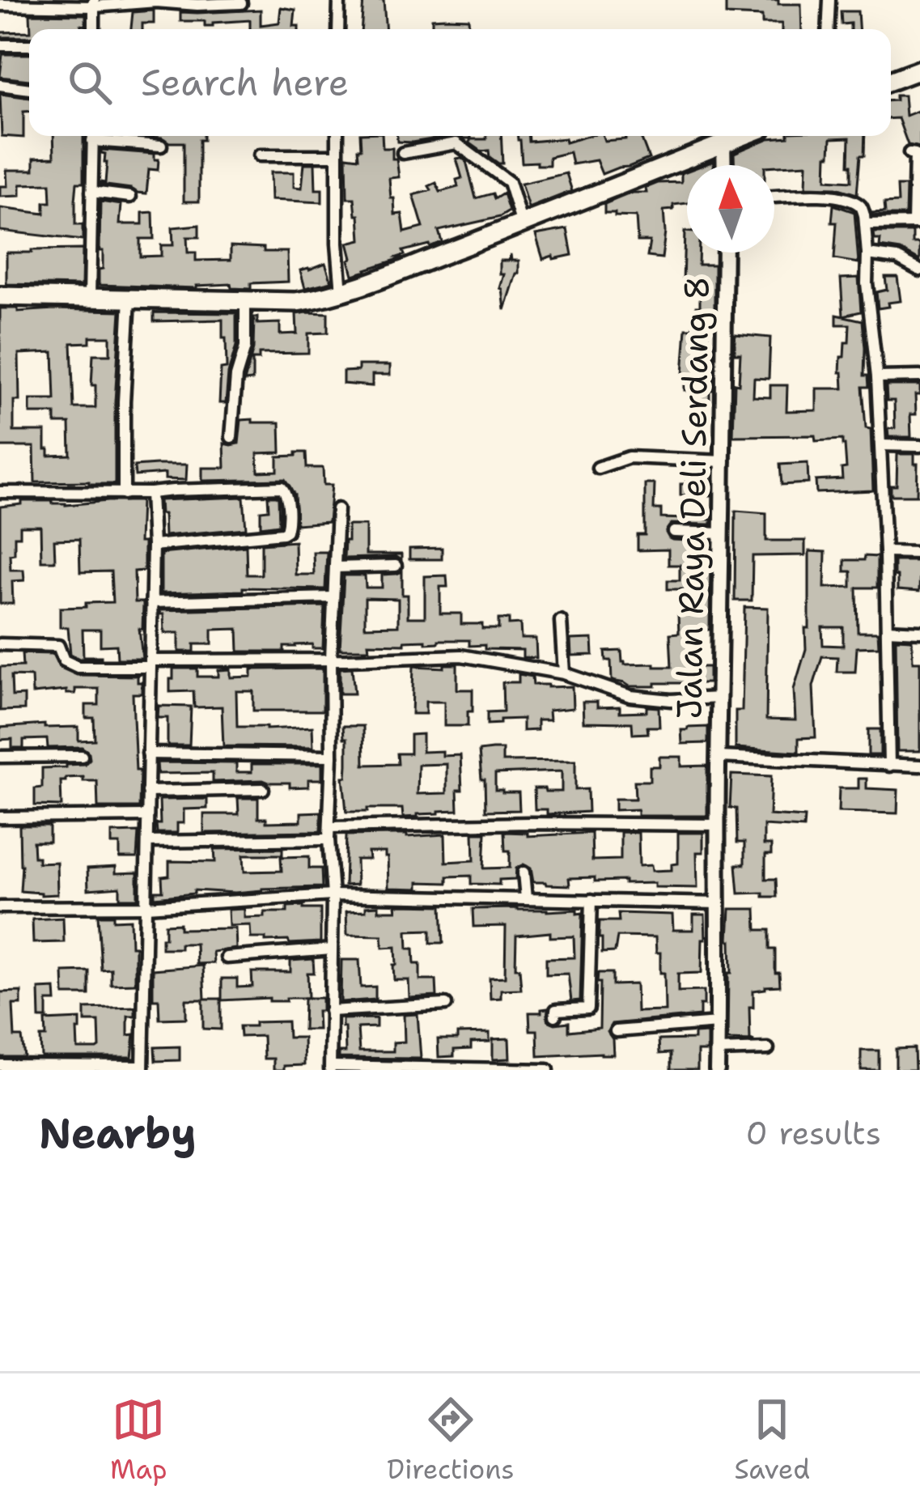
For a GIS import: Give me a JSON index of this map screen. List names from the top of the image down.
{
  "streets": {
    "street": ["Jalan Raya Deli Serdang 8"]
  },
  "north": "top",
  "page": {
    "search": "Search here",
    "heading": ["Nearby", "0 results"],
    "nav": ["Map", "Directions", "Saved"]
  }
}
